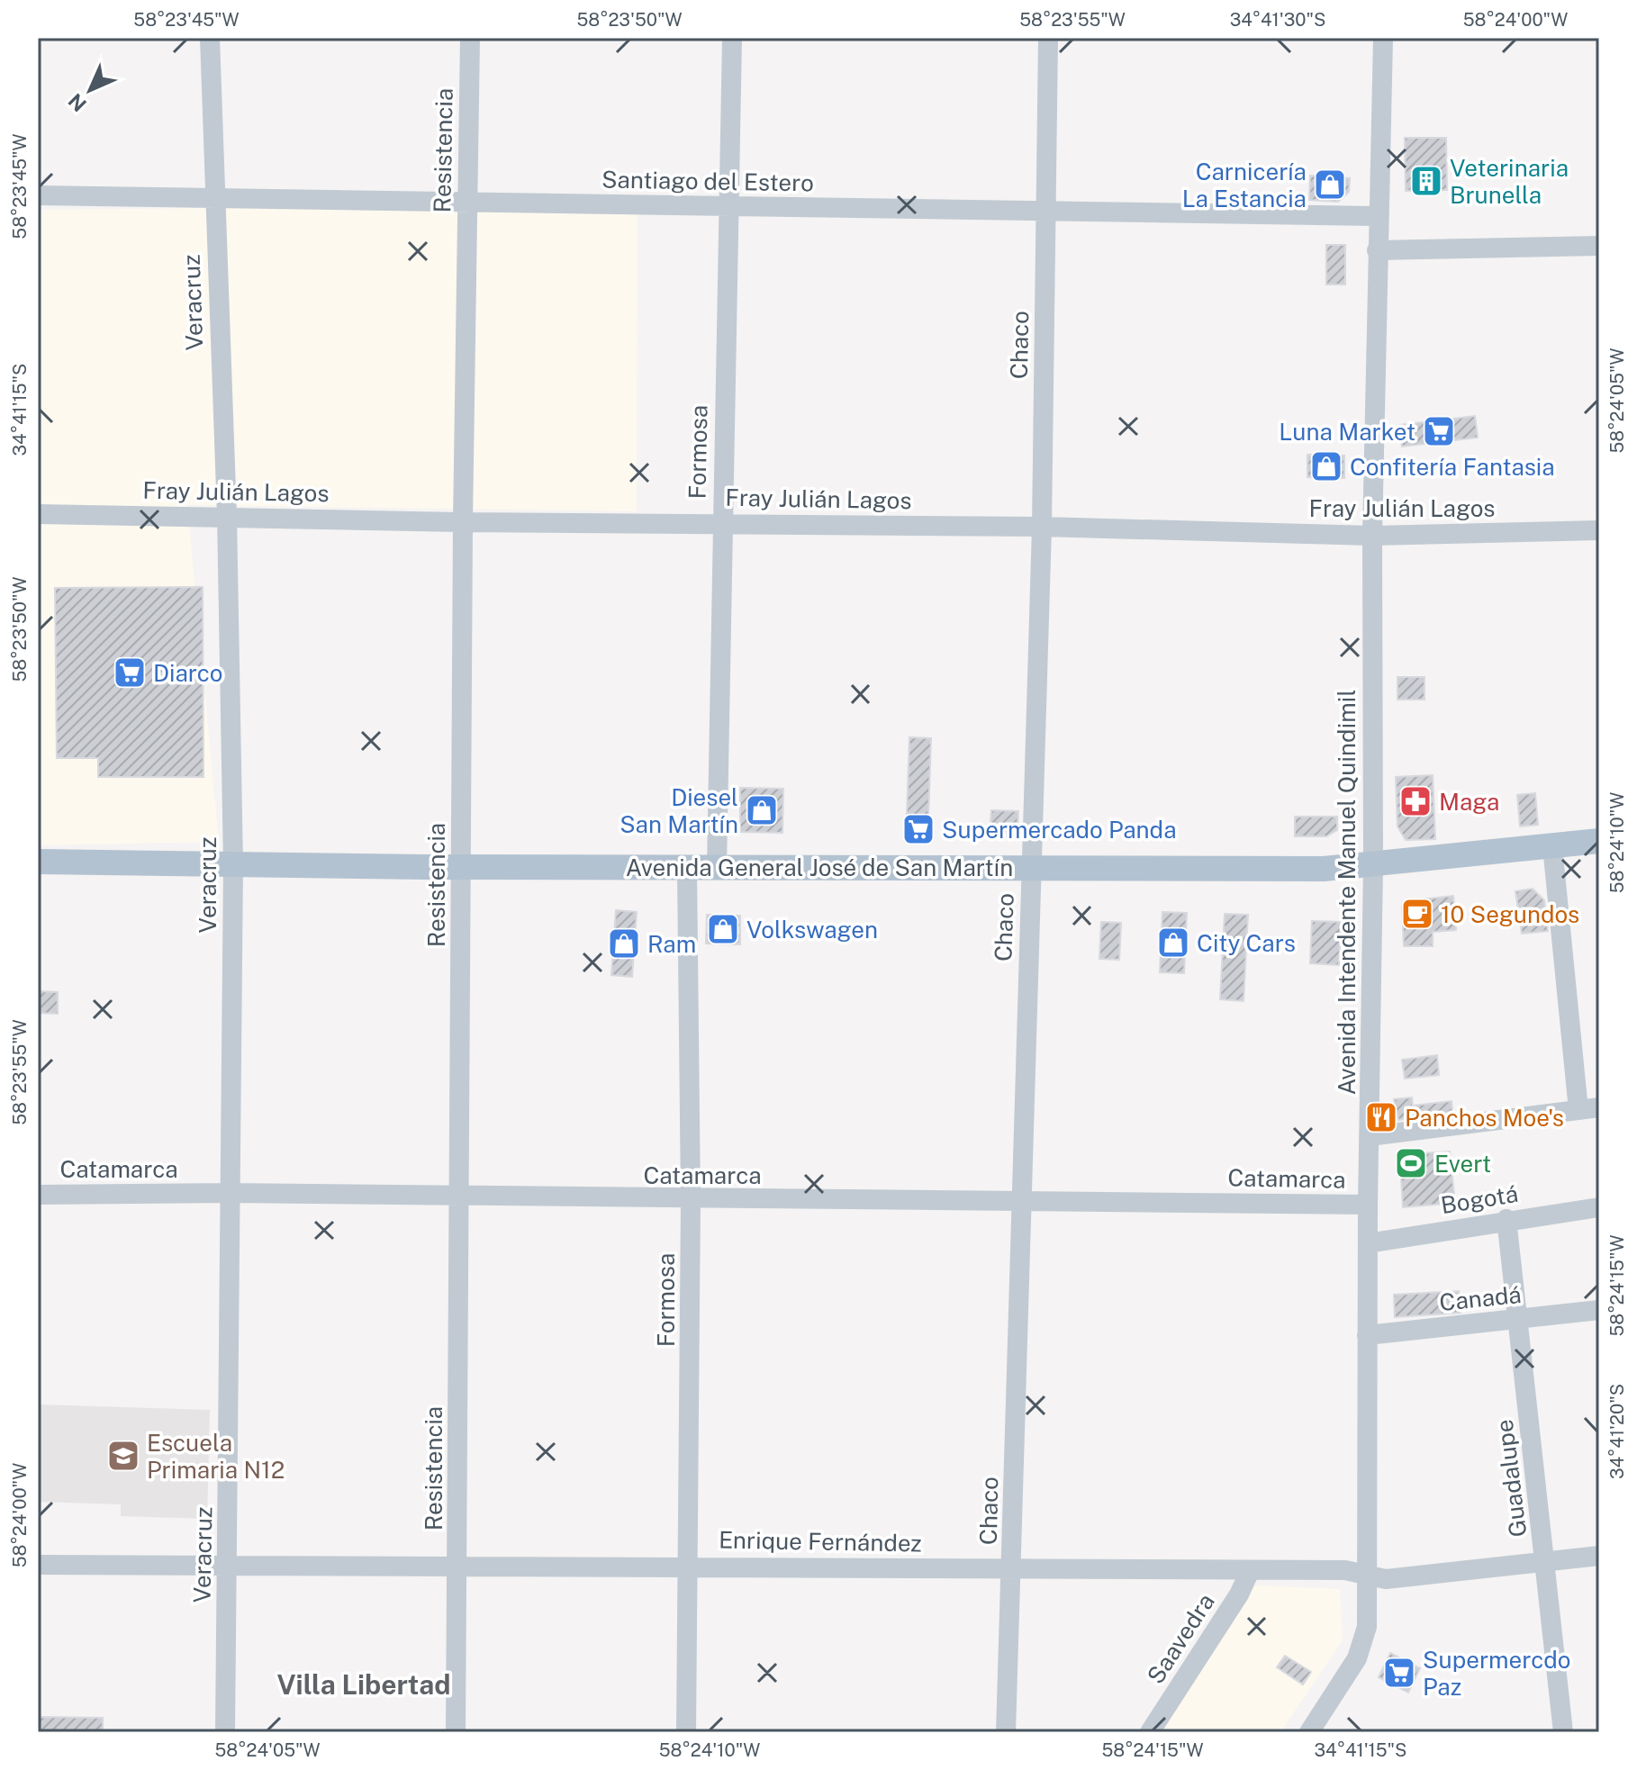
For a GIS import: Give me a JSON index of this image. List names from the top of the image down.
{
  "streets": {
    "main road": ["Avenida General José de San Martín"],
    "street": [
      "Resistencia",
      "Santiago del Estero",
      "Veracruz",
      "Chaco",
      "Formosa",
      "Fray Julián Lagos",
      "Avenida Intendente Manuel Quindimil",
      "Catamarca",
      "Bogotá",
      "Canadá",
      "Guadalupe",
      "Enrique Fernández",
      "Saavedra"
    ]
  },
  "crossings": [
    ["Resistencia", "Santiago del Estero"],
    ["Resistencia", "Fray Julián Lagos"],
    ["Resistencia", "Avenida General José de San Martín"],
    ["Resistencia", "Catamarca"],
    ["Resistencia", "Enrique Fernández"],
    ["Santiago del Estero", "Veracruz"],
    ["Santiago del Estero", "Chaco"],
    ["Santiago del Estero", "Formosa"],
    ["Santiago del Estero", "Avenida Intendente Manuel Quindimil"],
    ["Veracruz", "Fray Julián Lagos"],
    ["Veracruz", "Avenida General José de San Martín"],
    ["Veracruz", "Catamarca"],
    ["Veracruz", "Enrique Fernández"],
    ["Chaco", "Fray Julián Lagos"],
    ["Chaco", "Avenida General José de San Martín"],
    ["Chaco", "Catamarca"],
    ["Chaco", "Enrique Fernández"],
    ["Formosa", "Fray Julián Lagos"],
    ["Formosa", "Avenida General José de San Martín"],
    ["Formosa", "Catamarca"],
    ["Formosa", "Enrique Fernández"],
    ["Fray Julián Lagos", "Avenida Intendente Manuel Quindimil"],
    ["Avenida General José de San Martín", "Avenida Intendente Manuel Quindimil"],
    ["Avenida Intendente Manuel Quindimil", "Catamarca"],
    ["Avenida Intendente Manuel Quindimil", "Bogotá"],
    ["Avenida Intendente Manuel Quindimil", "Canadá"],
    ["Avenida Intendente Manuel Quindimil", "Enrique Fernández"],
    ["Bogotá", "Guadalupe"],
    ["Canadá", "Guadalupe"],
    ["Guadalupe", "Enrique Fernández"],
    ["Enrique Fernández", "Saavedra"]
  ],
  "districts": ["Villa Libertad"],
  "places": {
    "building": ["Veterinaria Brunella"],
    "shop": [
      "Carnicería La Estancia",
      "Confitería Fantasia",
      "Diesel San Martín",
      "Volkswagen",
      "City Cars",
      "Ram"
    ],
    "supermarket": [
      "Luna Market",
      "Diarco",
      "Supermercado Panda",
      "Supermercdo Paz"
    ],
    "pharmacy": ["Maga"],
    "cafe": ["10 Segundos"],
    "restaurant": ["Panchos Moe's"],
    "sports": ["Evert"],
    "school or university": ["Escuela Primaria N12"]
  },
  "north": "bottom left",
  "coordinates": [
    "58°23'45\"W",
    "58°23'50\"W",
    "58°23'55\"W",
    "34°41'30\"S",
    "58°24'00\"W",
    "58°24'05\"W",
    "34°41'15\"S",
    "58°24'10\"W",
    "58°24'15\"W",
    "34°41'20\"S"
  ]
}
